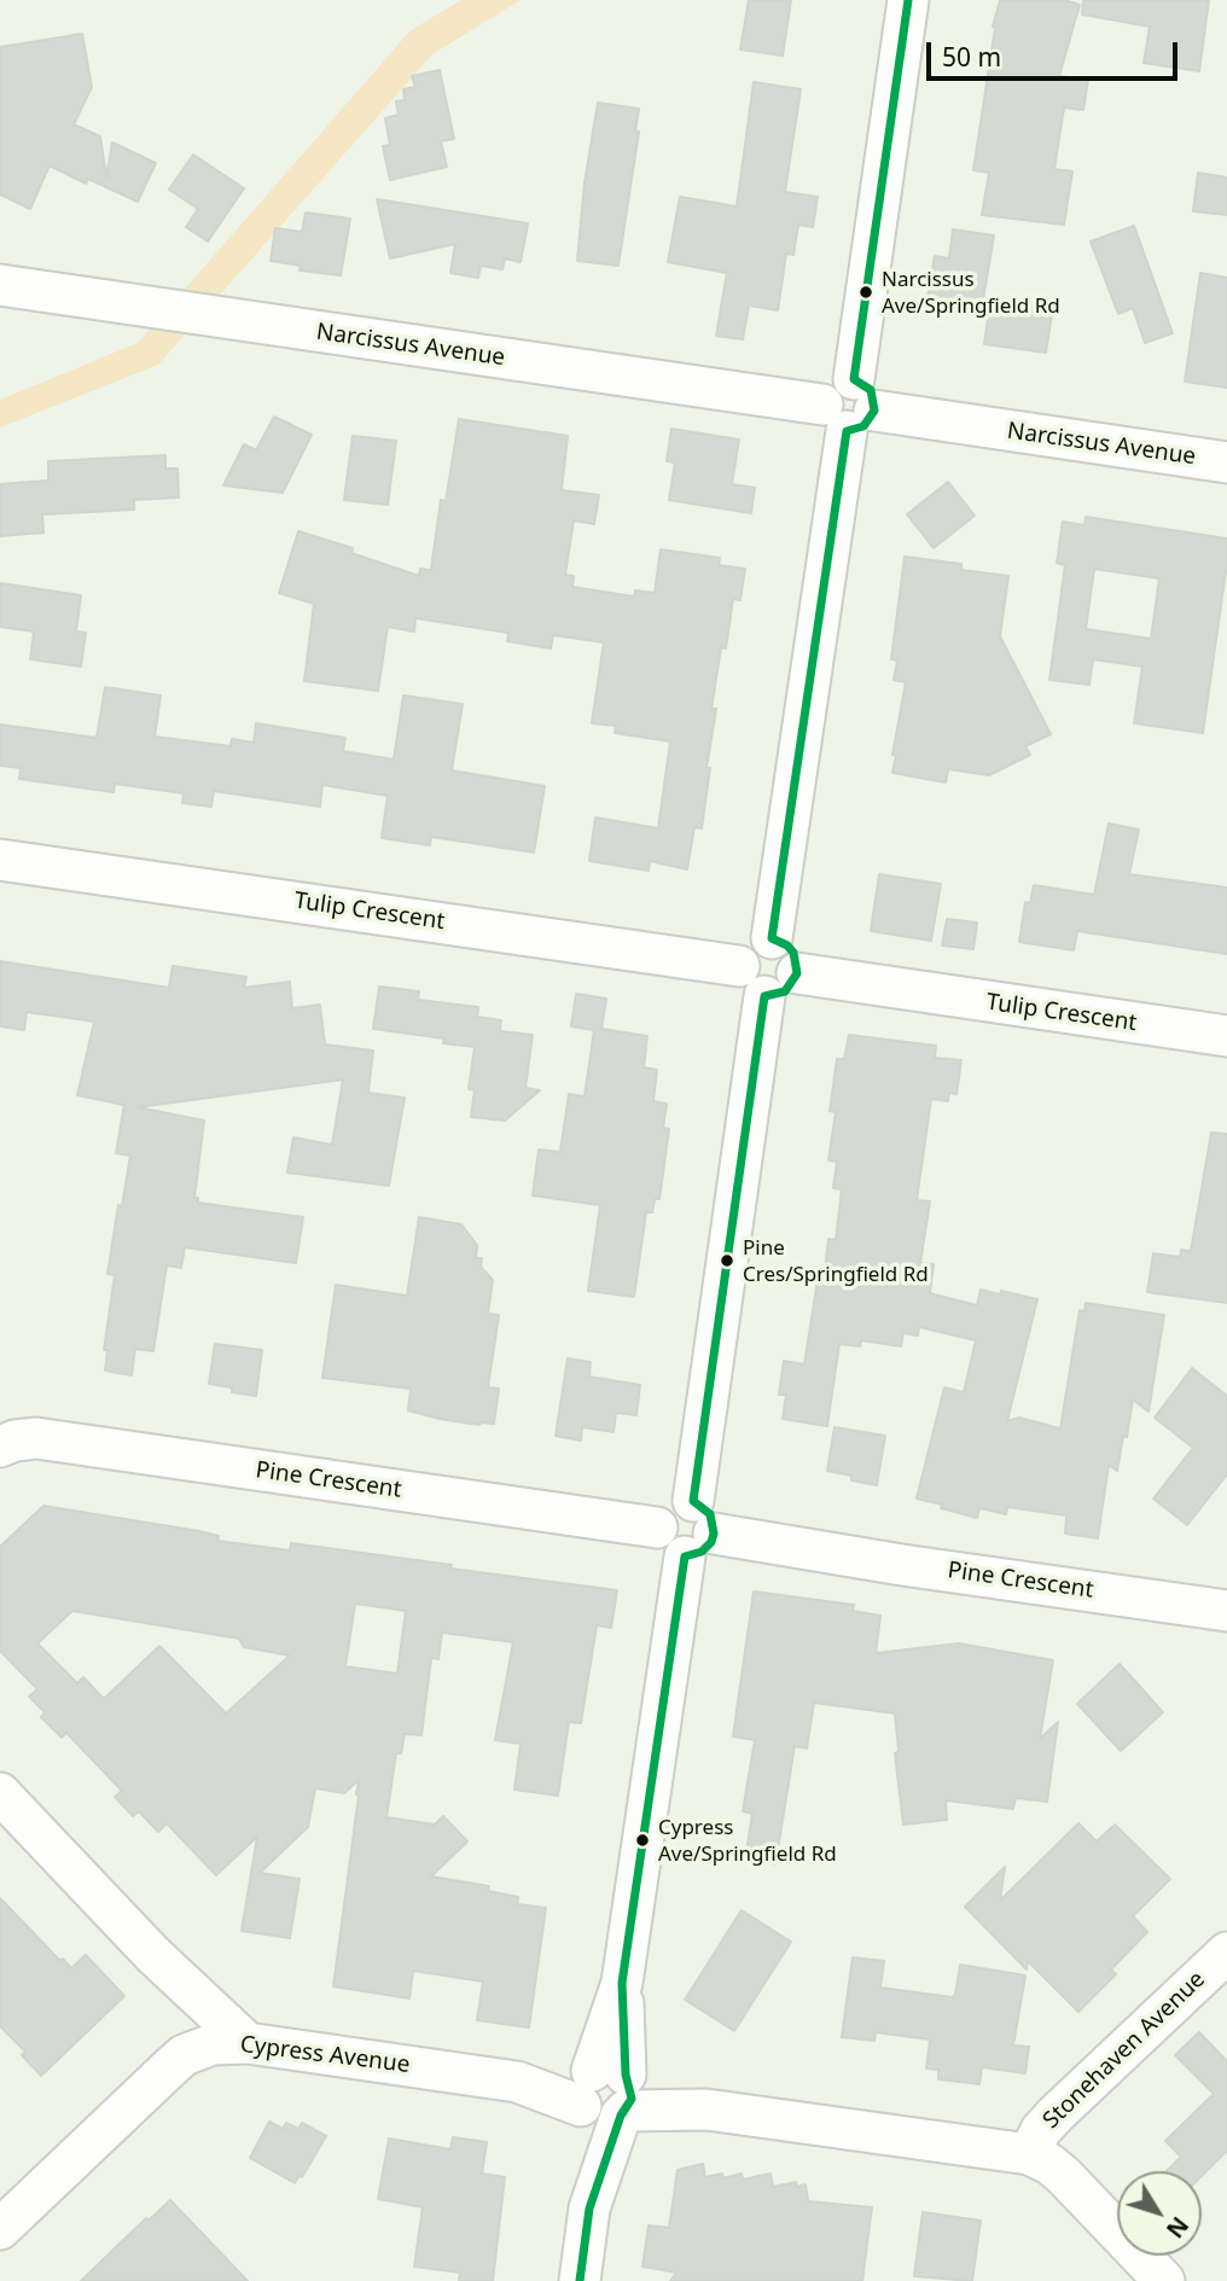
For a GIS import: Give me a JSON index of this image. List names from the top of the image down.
{
  "streets": {
    "street": [
      "Narcissus Avenue",
      "Tulip Crescent",
      "Pine Crescent",
      "Stonehaven Avenue",
      "Cypress Avenue"
    ]
  },
  "crossings": [
    ["Stonehaven Avenue", "Cypress Avenue"]
  ],
  "places": ["Narcissus Ave/Springfield Rd", "Pine Cres/Springfield Rd", "Cypress Ave/Springfield Rd"],
  "scale_bar": "50 m",
  "north": "bottom right"
}
